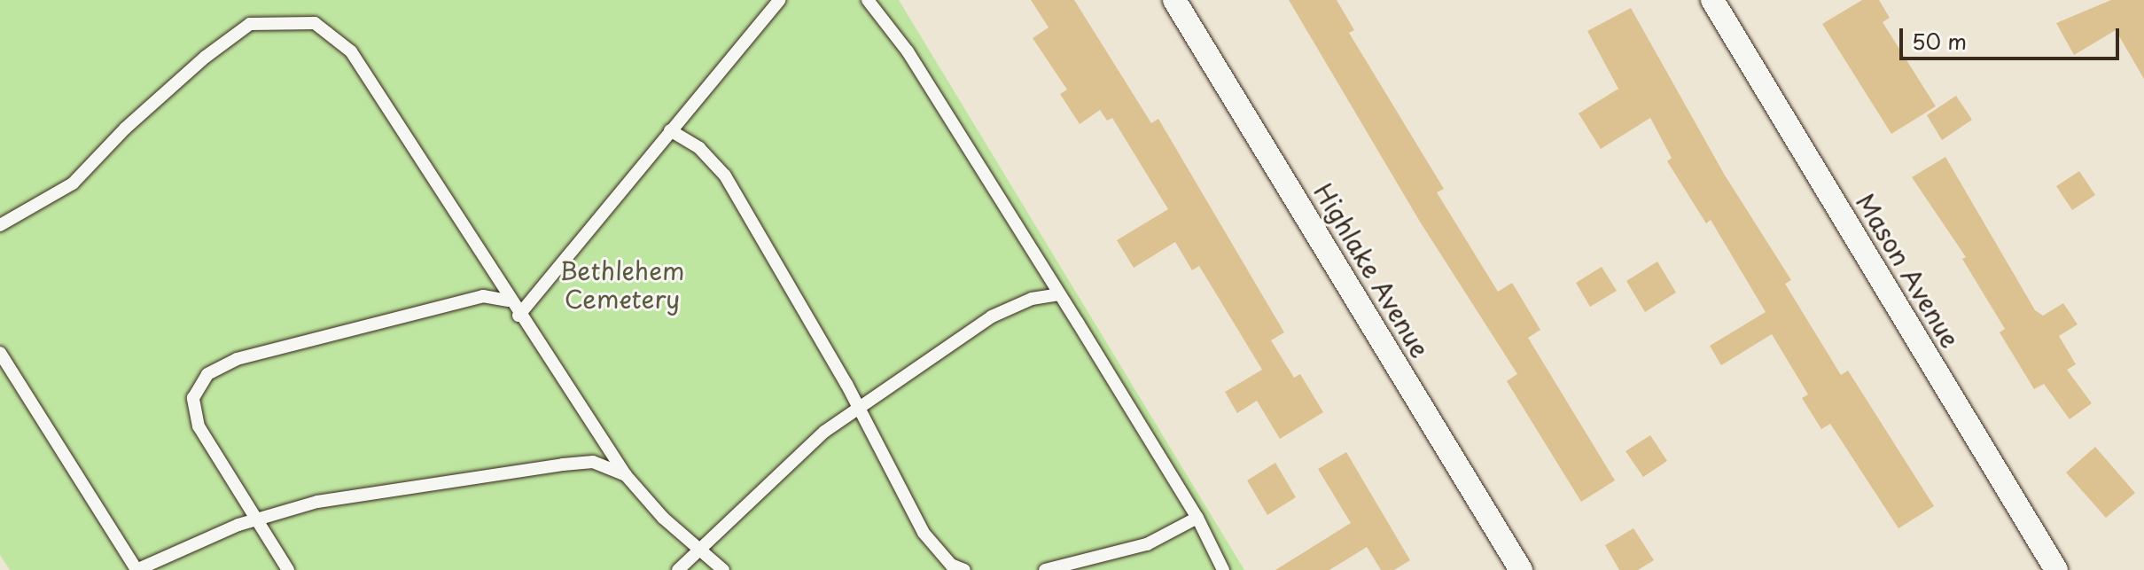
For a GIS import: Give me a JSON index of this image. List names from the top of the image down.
{
  "streets": {
    "street": ["Highlake Avenue", "Mason Avenue"]
  },
  "parks": ["Bethlehem Cemetery"],
  "scale_bar": "50 m"
}
